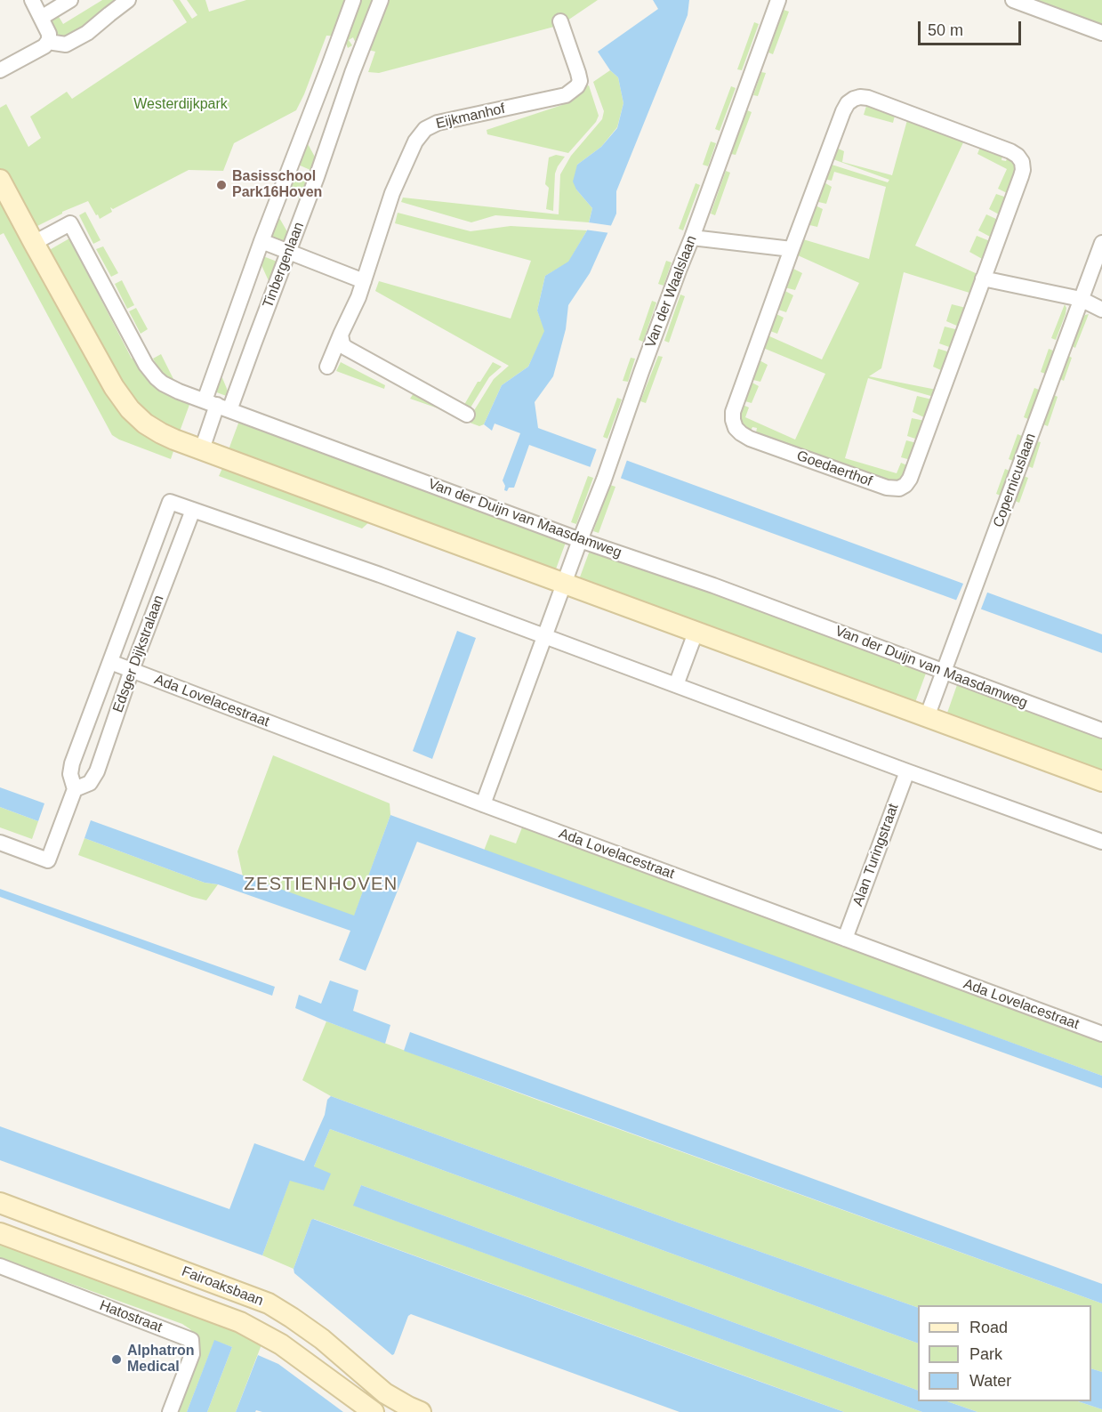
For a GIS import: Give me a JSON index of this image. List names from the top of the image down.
{
  "streets": {
    "street": [
      "Eijkmanhof",
      "Tinbergenlaan",
      "Van der Waalslaan",
      "Goedaerthof",
      "Copernicuslaan",
      "Van der Duijn van Maasdamweg",
      "Edsger Dijkstralaan",
      "Ada Lovelacestraat",
      "Alan Turingstraat",
      "Fairoaksbaan",
      "Hatostraat"
    ]
  },
  "crossings": [
    ["Tinbergenlaan", "Van der Duijn van Maasdamweg"],
    ["Van der Waalslaan", "Van der Duijn van Maasdamweg"],
    ["Van der Waalslaan", "Ada Lovelacestraat"],
    ["Copernicuslaan", "Van der Duijn van Maasdamweg"],
    ["Edsger Dijkstralaan", "Ada Lovelacestraat"],
    ["Ada Lovelacestraat", "Alan Turingstraat"]
  ],
  "districts": ["ZESTIENHOVEN"],
  "parks": ["Westerdijkpark"],
  "places": ["Basisschool Park16Hoven", "Alphatron Medical"],
  "legend": ["Road", "Park", "Water"],
  "scale_bar": "50 m"
}
